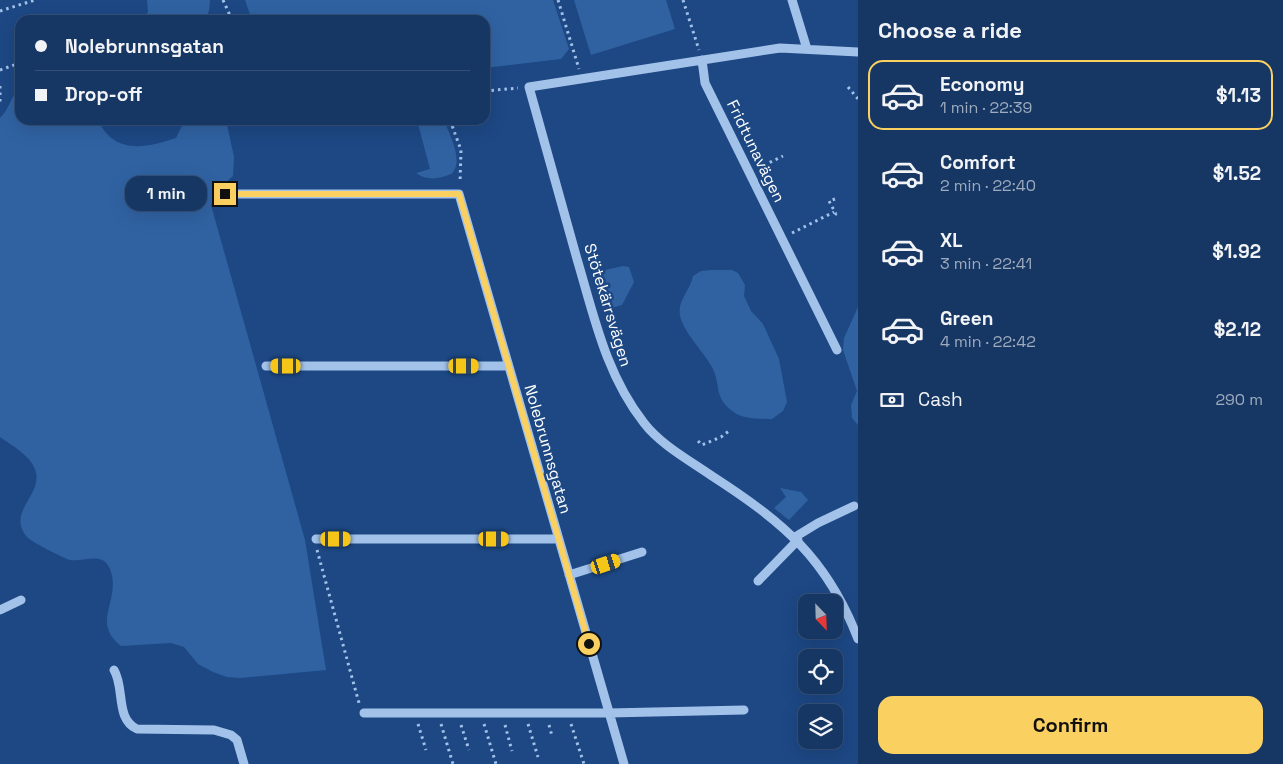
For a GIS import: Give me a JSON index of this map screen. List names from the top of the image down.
{
  "streets": {
    "street": ["Fridtunavägen", "Stötekärrsvägen", "Nolebrunnsgatan"]
  },
  "north": "bottom right",
  "page": {
    "heading": "Choose a ride",
    "banner": ["Nolebrunnsgatan", "Drop-off"],
    "list": [
      {
        "name": "Economy",
        "note": "1 min · 22:39",
        "value": "$1.13"
      },
      {
        "name": "Comfort",
        "note": "2 min · 22:40",
        "value": "$1.52"
      },
      {
        "name": "XL",
        "note": "3 min · 22:41",
        "value": "$1.92"
      },
      {
        "name": "Green",
        "note": "4 min · 22:42",
        "value": "$2.12"
      }
    ],
    "bubble": "1 min",
    "pay": ["Cash", "290 m"],
    "buttons": "Confirm"
  }
}
